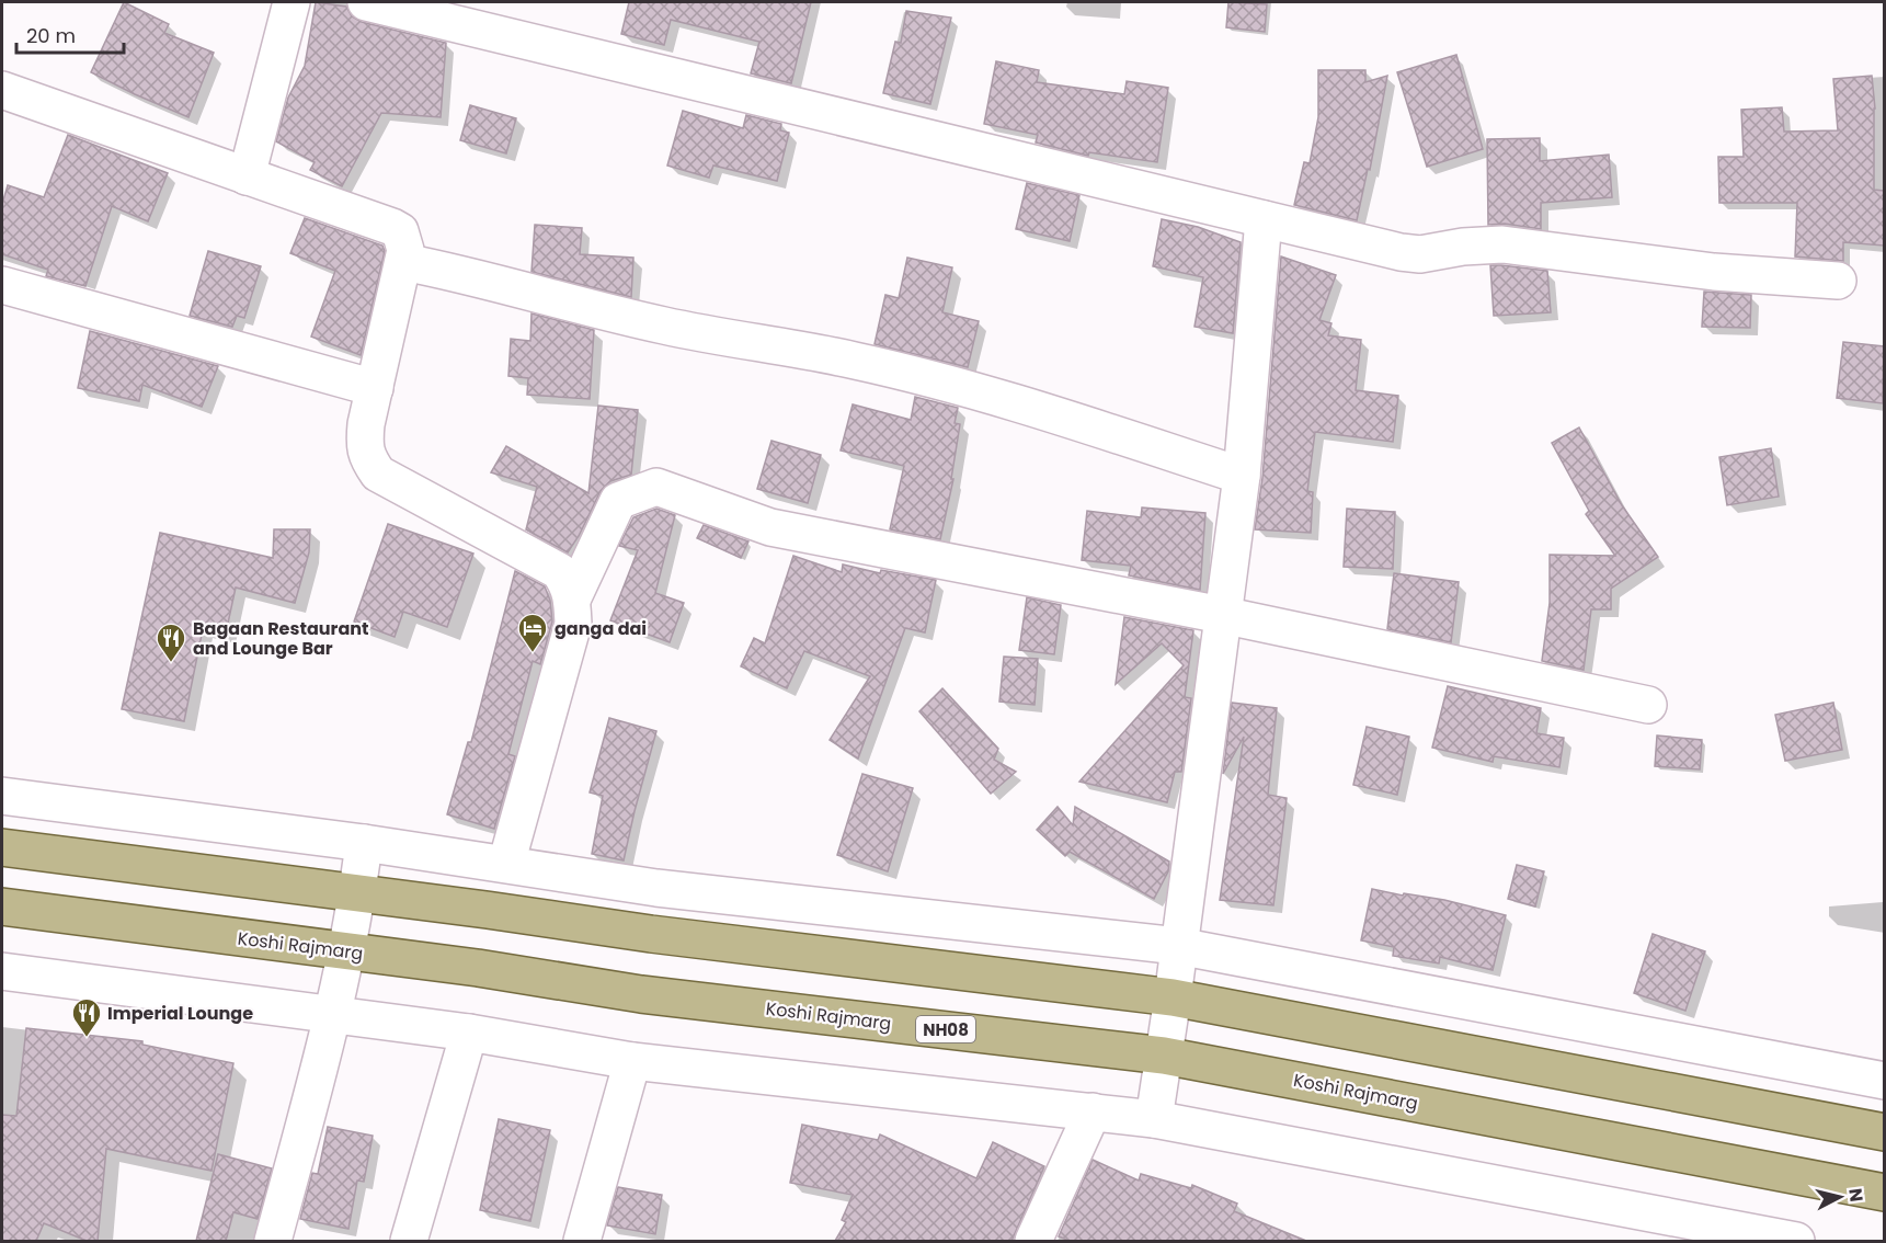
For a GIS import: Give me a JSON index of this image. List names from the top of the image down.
{
  "streets": {
    "main road": ["Koshi Rajmarg", "NH08"]
  },
  "places": {
    "hotel": ["ganga dai"],
    "restaurant": ["Bagaan Restaurant and Lounge Bar", "Imperial Lounge"]
  },
  "scale_bar": "20 m",
  "north": "right"
}
